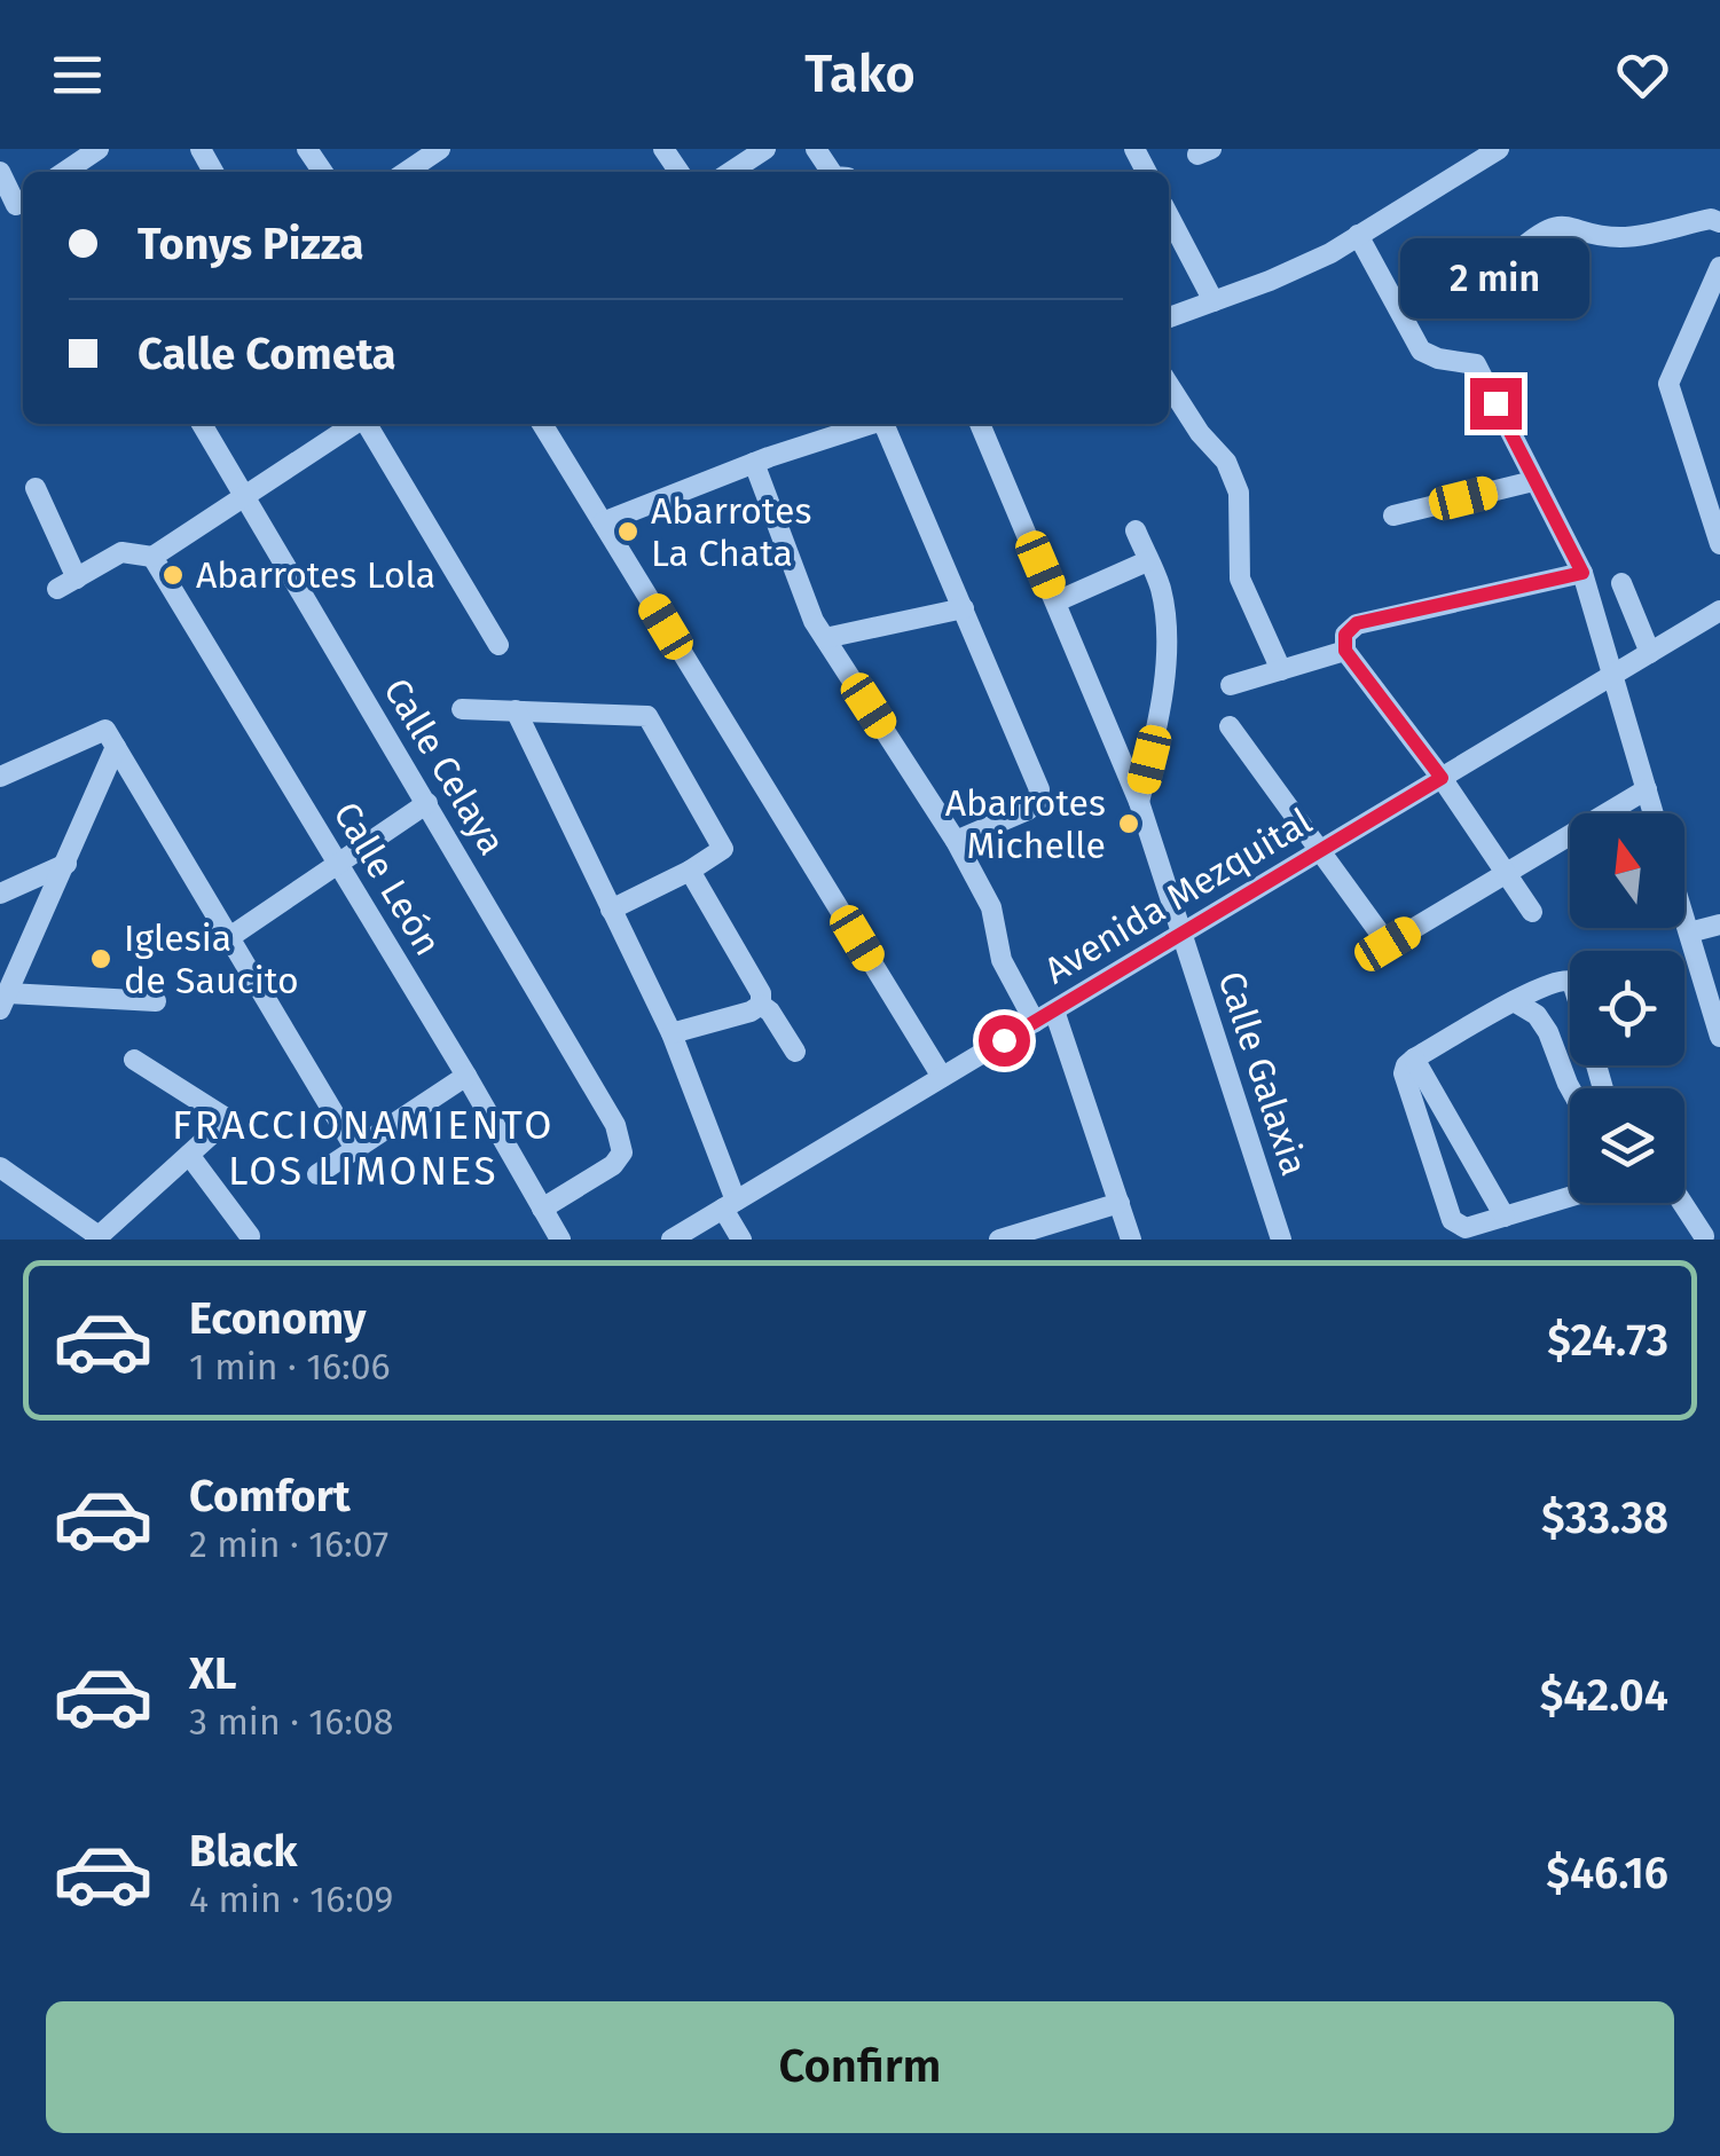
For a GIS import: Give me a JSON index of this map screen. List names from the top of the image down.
{
  "streets": {
    "street": [
      "Calle Celaya",
      "Calle León",
      "Avenida Mezquital",
      "Calle Galaxia"
    ]
  },
  "crossings": [
    ["Calle Celaya", "Calle León"],
    ["Avenida Mezquital", "Calle Galaxia"]
  ],
  "districts": ["FRACCIONAMIENTO LOS LIMONES"],
  "places": [
    "Abarrotes La Chata",
    "Abarrotes Lola",
    "Abarrotes Michelle",
    "Iglesia de Saucito"
  ],
  "north": "top",
  "page": {
    "header": "Tako",
    "banner": ["Tonys Pizza", "Calle Cometa"],
    "bubble": "2 min",
    "list": [
      {
        "name": "Economy",
        "note": "1 min · 16:06",
        "value": "$24.73"
      },
      {
        "name": "Comfort",
        "note": "2 min · 16:07",
        "value": "$33.38"
      },
      {
        "name": "XL",
        "note": "3 min · 16:08",
        "value": "$42.04"
      },
      {
        "name": "Black",
        "note": "4 min · 16:09",
        "value": "$46.16"
      }
    ],
    "buttons": "Confirm"
  }
}
